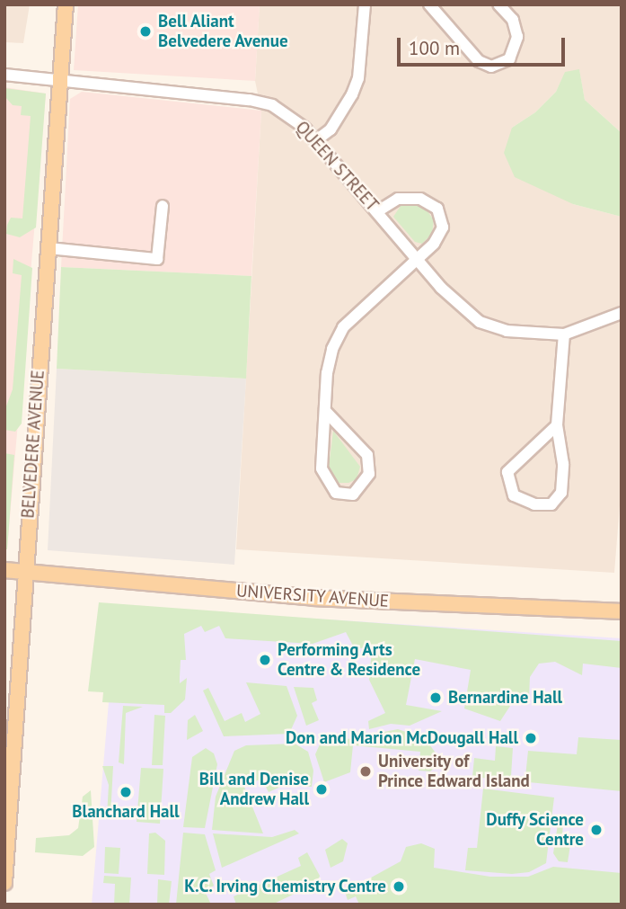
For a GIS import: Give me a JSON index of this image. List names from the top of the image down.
{
  "streets": {
    "main road": ["BELVEDERE AVENUE", "UNIVERSITY AVENUE"],
    "street": ["QUEEN STREET"]
  },
  "crossings": [
    ["QUEEN STREET", "BELVEDERE AVENUE"],
    ["BELVEDERE AVENUE", "UNIVERSITY AVENUE"]
  ],
  "places": [
    "Bell Aliant Belvedere Avenue",
    "Performing Arts Centre & Residence",
    "Bernardine Hall",
    "Don and Marion McDougall Hall",
    "University of Prince Edward Island",
    "Bill and Denise Andrew Hall",
    "Blanchard Hall",
    "Duffy Science Centre",
    "K.C. Irving Chemistry Centre"
  ],
  "scale_bar": "100 m"
}
